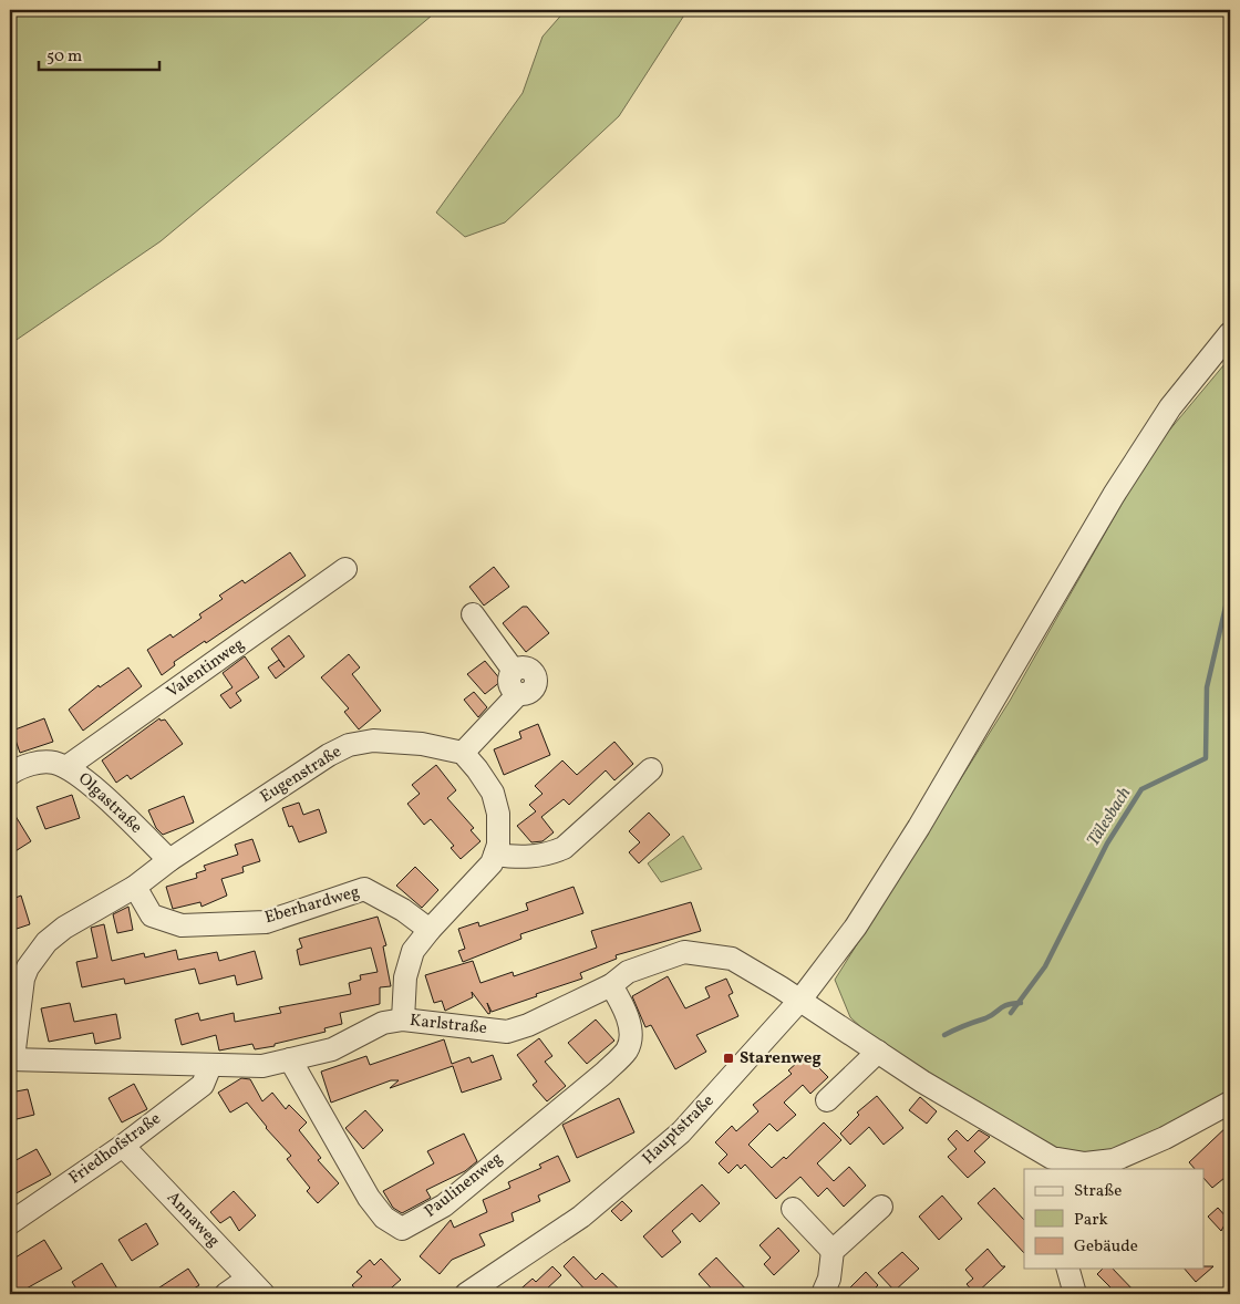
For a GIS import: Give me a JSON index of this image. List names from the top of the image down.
{
  "streets": {
    "street": [
      "Valentinweg",
      "Eugenstraße",
      "Olgastraße",
      "Eberhardweg",
      "Karlstraße",
      "Hauptstraße",
      "Friedhofstraße",
      "Paulinenweg",
      "Annaweg"
    ]
  },
  "crossings": [
    ["Valentinweg", "Olgastraße"],
    ["Eugenstraße", "Olgastraße"],
    ["Eugenstraße", "Eberhardweg"],
    ["Eugenstraße", "Karlstraße"],
    ["Karlstraße", "Hauptstraße"],
    ["Karlstraße", "Friedhofstraße"],
    ["Karlstraße", "Paulinenweg"],
    ["Friedhofstraße", "Annaweg"]
  ],
  "water": ["Tälesbach"],
  "places": {
    "transit": ["Starenweg"]
  },
  "legend": ["Straße", "Park", "Gebäude"],
  "scale_bar": "50 m"
}
